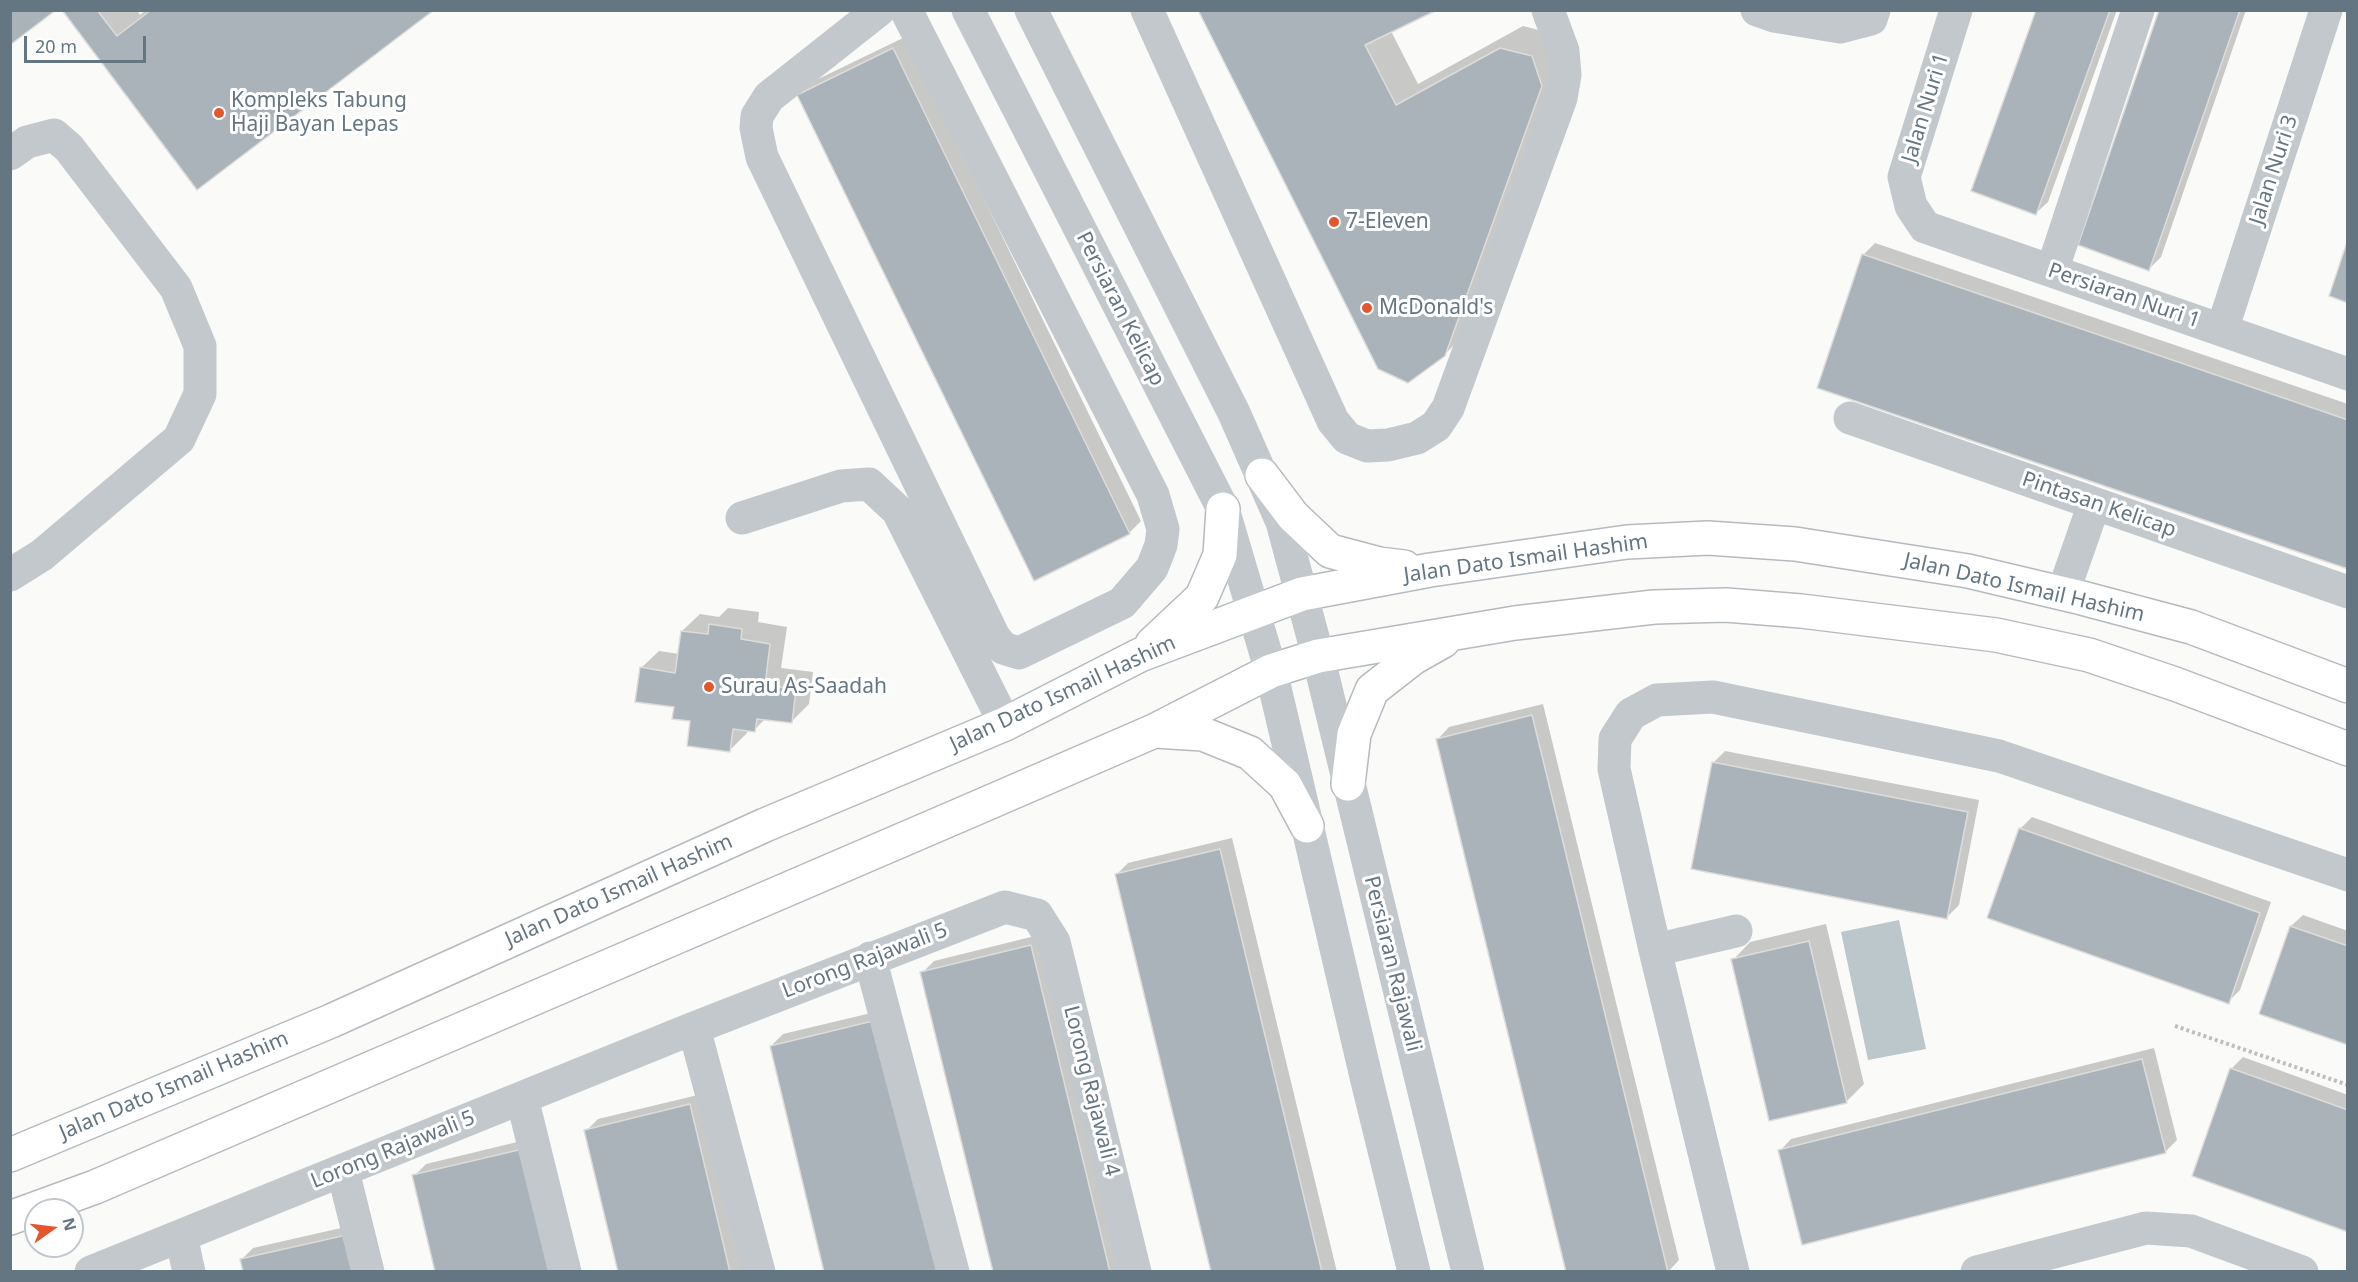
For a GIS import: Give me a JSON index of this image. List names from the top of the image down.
{
  "streets": {
    "main road": ["Jalan Dato Ismail Hashim"],
    "street": [
      "Jalan Nuri 1",
      "Jalan Nuri 3",
      "Persiaran Nuri 1",
      "Persiaran Kelicap",
      "Pintasan Kelicap",
      "Lorong Rajawali 5",
      "Persiaran Rajawali",
      "Lorong Rajawali 4"
    ]
  },
  "crossings": [
    ["Jalan Nuri 1", "Persiaran Nuri 1"],
    ["Jalan Nuri 3", "Persiaran Nuri 1"],
    ["Persiaran Kelicap", "Jalan Dato Ismail Hashim"],
    ["Jalan Dato Ismail Hashim", "Persiaran Rajawali"],
    ["Lorong Rajawali 5", "Lorong Rajawali 4"]
  ],
  "places": [
    "Kompleks Tabung Haji Bayan Lepas",
    "7-Eleven",
    "McDonald's",
    "Surau As-Saadah"
  ],
  "scale_bar": "20 m",
  "north": "right"
}
